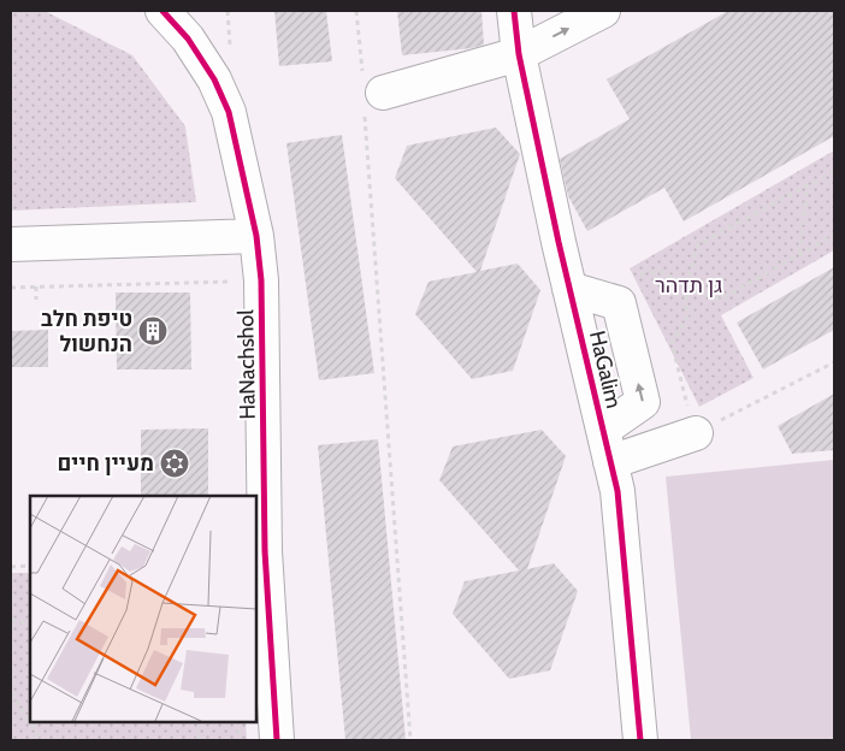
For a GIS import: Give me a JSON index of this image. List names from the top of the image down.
{
  "streets": {
    "street": ["HaNachshol", "HaGalim"]
  },
  "parks": ["גן תדהר"],
  "places": {
    "building": ["טיפת חלב הנחשול"],
    "synagogue": ["מעיין חיים"]
  }
}
